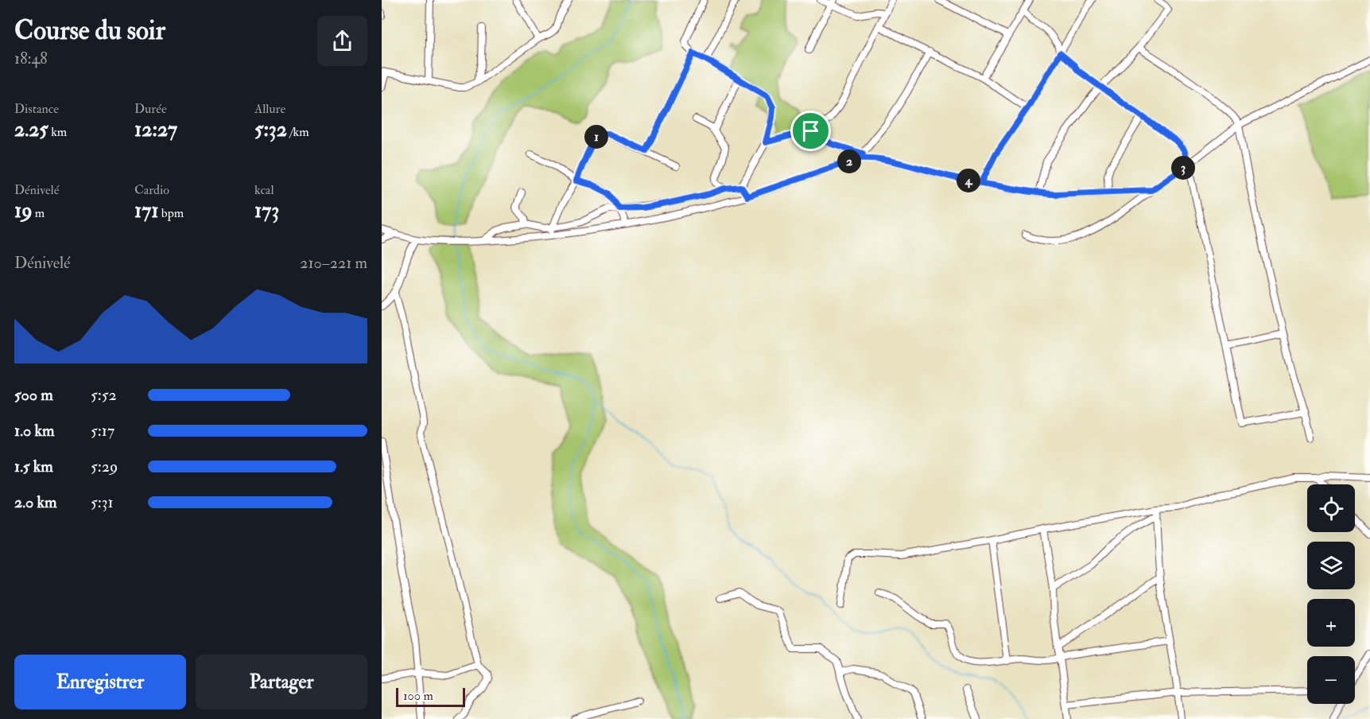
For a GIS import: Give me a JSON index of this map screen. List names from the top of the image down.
{
  "scale_bar": "100 m",
  "page": {
    "heading": ["Course du soir", "18:48"],
    "stats": [
      ["Distance", "2.25 km"],
      ["Durée", "12:27"],
      ["Allure", "5:32 /km"],
      ["Dénivelé", "19 m"],
      ["Cardio", "171 bpm"],
      ["kcal", "173"]
    ],
    "pins": [
      "1",
      "2",
      "3",
      "4"
    ],
    "chart": ["Dénivelé", "210–221 m"],
    "list": [
      {
        "name": "500 m",
        "note": "5:52"
      },
      {
        "name": "1.0 km",
        "note": "5:17"
      },
      {
        "name": "1.5 km",
        "note": "5:29"
      },
      {
        "name": "2.0 km",
        "note": "5:31"
      }
    ],
    "map_buttons": ["+", "−"],
    "buttons": ["Enregistrer", "Partager"],
    "scale": "100 m"
  }
}
